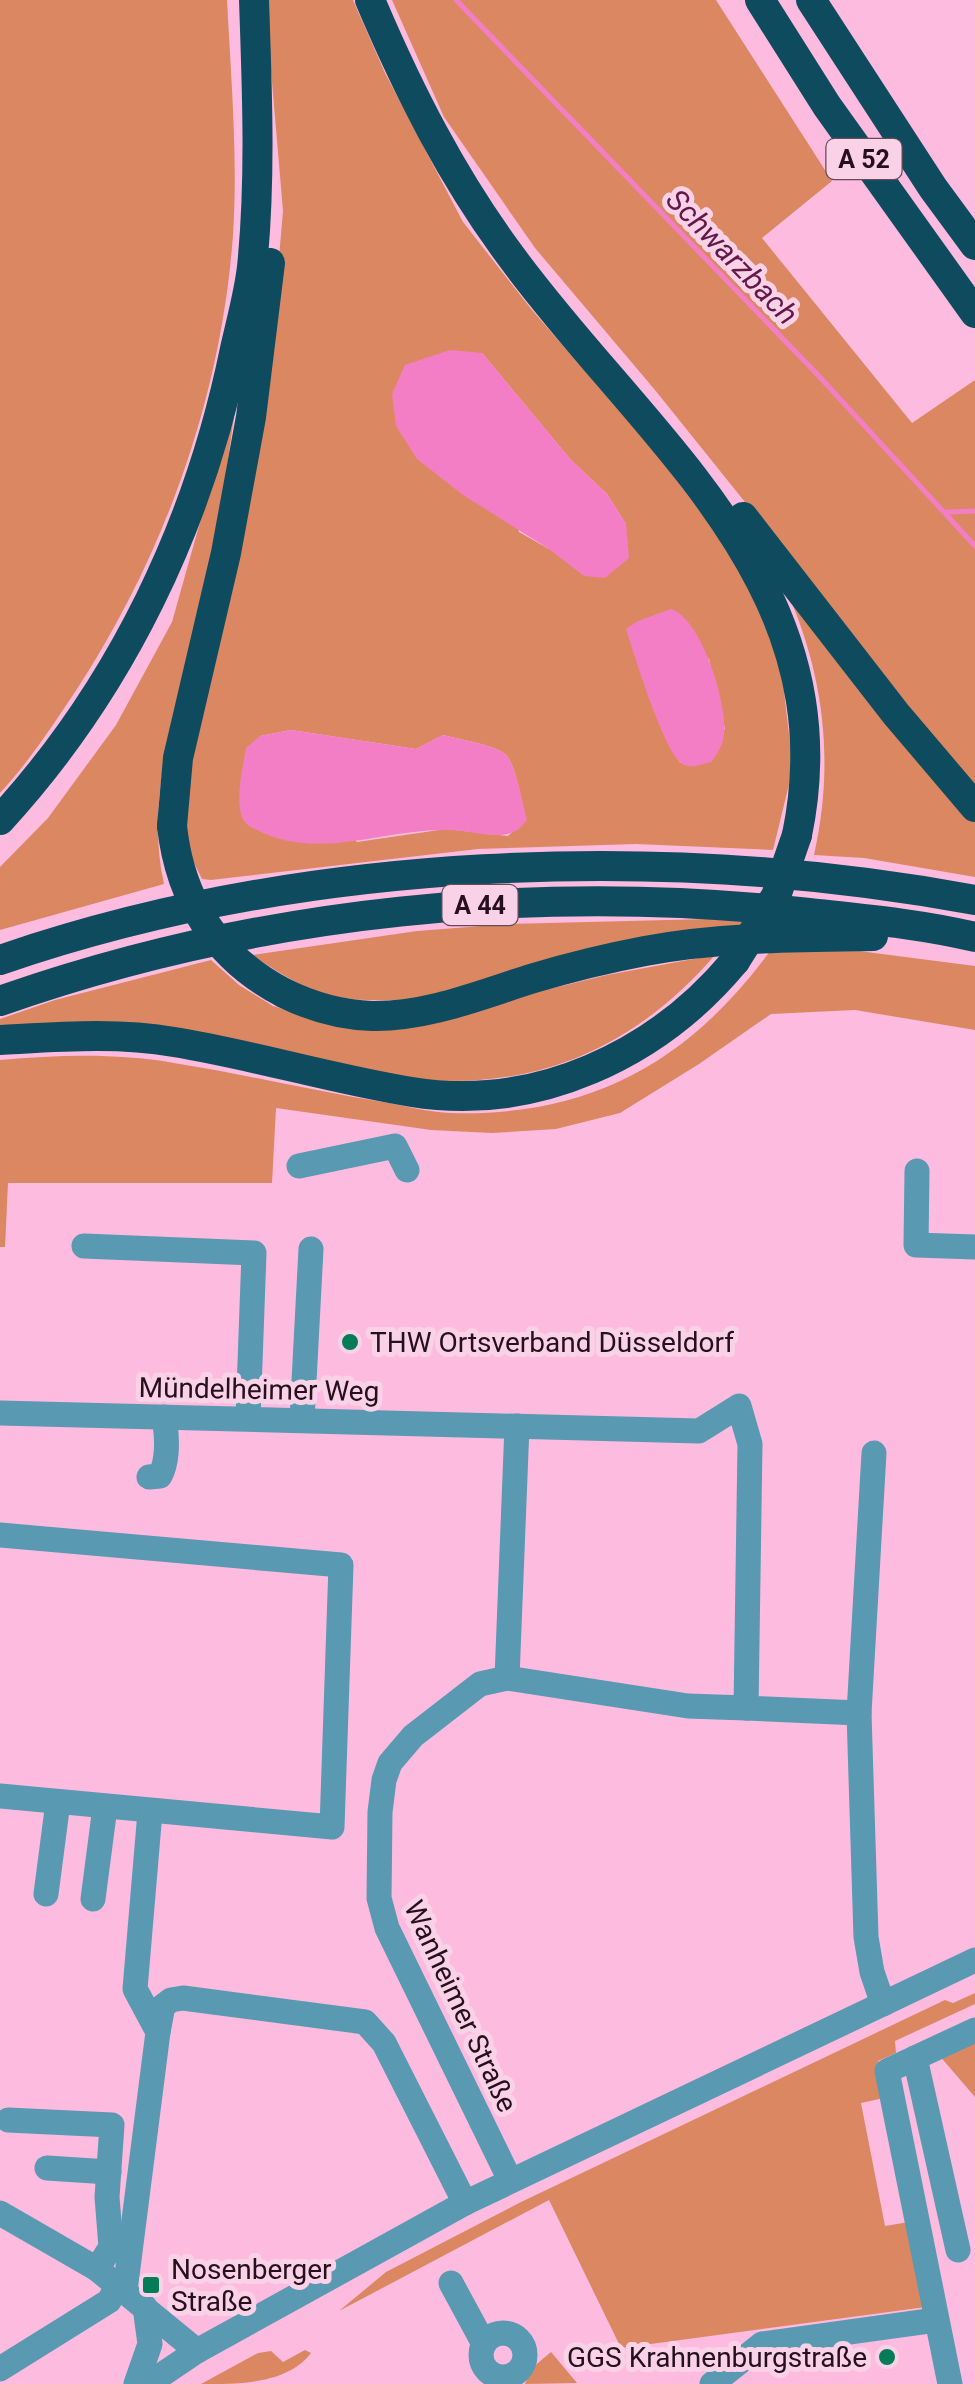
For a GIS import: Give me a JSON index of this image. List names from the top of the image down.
{
  "streets": {
    "highway": ["A 52", "A 44"],
    "street": ["Mündelheimer Weg", "Wanheimer Straße"]
  },
  "water": ["Schwarzbach"],
  "places": {
    "other": ["THW Ortsverband Düsseldorf", "GGS Krahnenburgstraße"],
    "transit": ["Nosenberger Straße"]
  }
}
